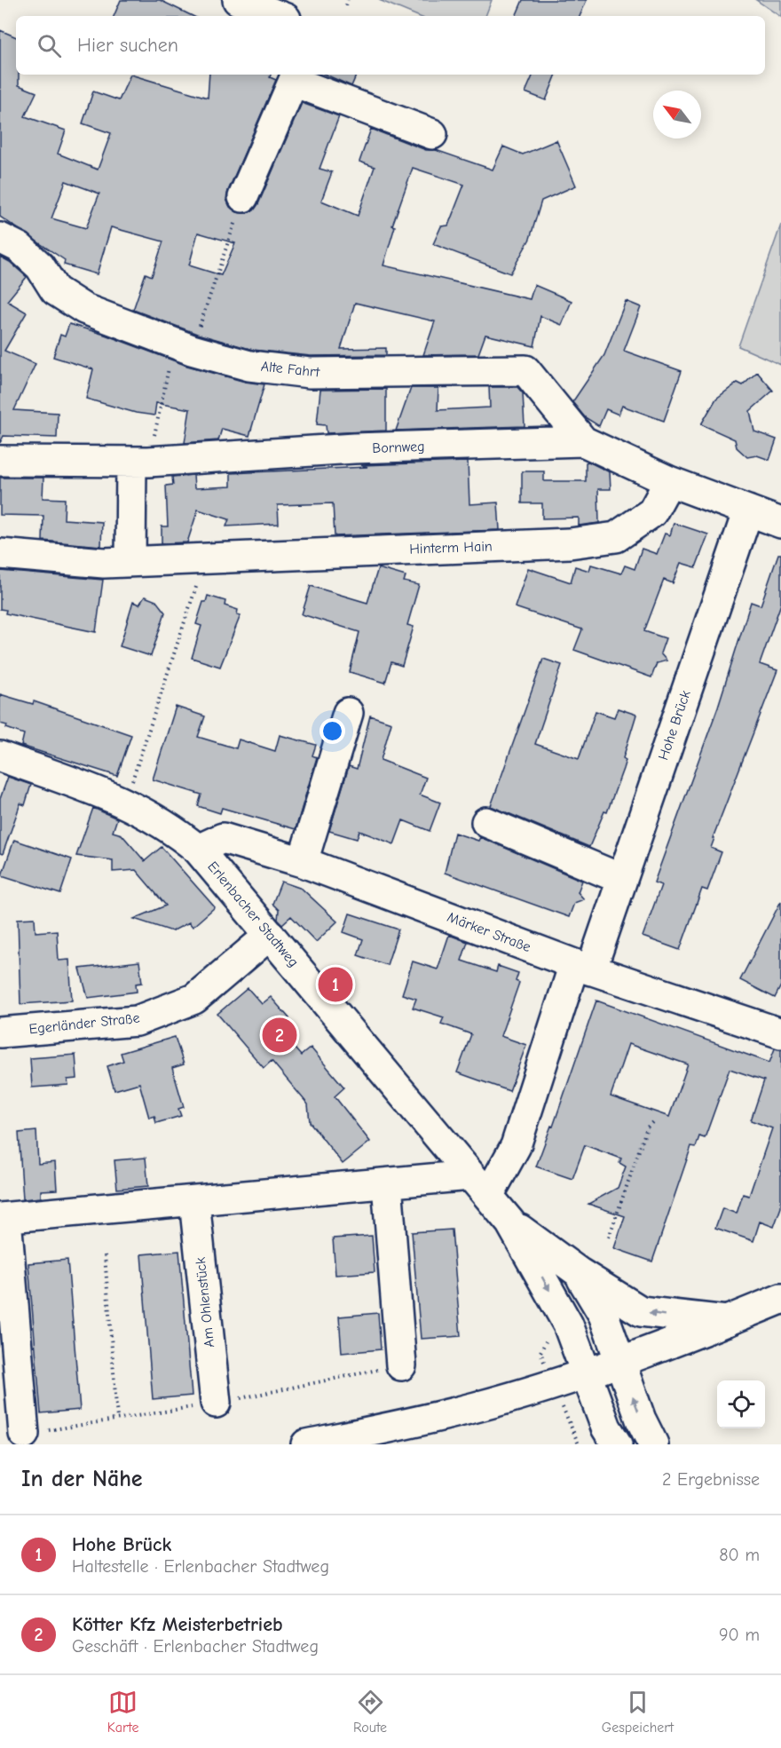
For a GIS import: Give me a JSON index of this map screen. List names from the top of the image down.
{
  "streets": {
    "street": [
      "Alte Fahrt",
      "Bornweg",
      "Hinterm Hain",
      "Hohe Brück",
      "Erlenbacher Stadtweg",
      "Märker Straße",
      "Egerländer Straße",
      "Am Ohlenstück"
    ]
  },
  "crossings": [
    ["Alte Fahrt", "Bornweg"],
    ["Bornweg", "Hinterm Hain"],
    ["Bornweg", "Hohe Brück"],
    ["Hohe Brück", "Erlenbacher Stadtweg"],
    ["Hohe Brück", "Märker Straße"],
    ["Erlenbacher Stadtweg", "Märker Straße"],
    ["Erlenbacher Stadtweg", "Egerländer Straße"]
  ],
  "north": "top left",
  "page": {
    "search": "Hier suchen",
    "pins": ["1", "2"],
    "heading": ["In der Nähe", "2 Ergebnisse"],
    "list": [
      {
        "mark": "1",
        "name": "Hohe Brück",
        "note": "Haltestelle · Erlenbacher Stadtweg",
        "value": "80 m"
      },
      {
        "mark": "2",
        "name": "Kötter Kfz Meisterbetrieb",
        "note": "Geschäft · Erlenbacher Stadtweg",
        "value": "90 m"
      }
    ],
    "nav": ["Karte", "Route", "Gespeichert"]
  }
}
